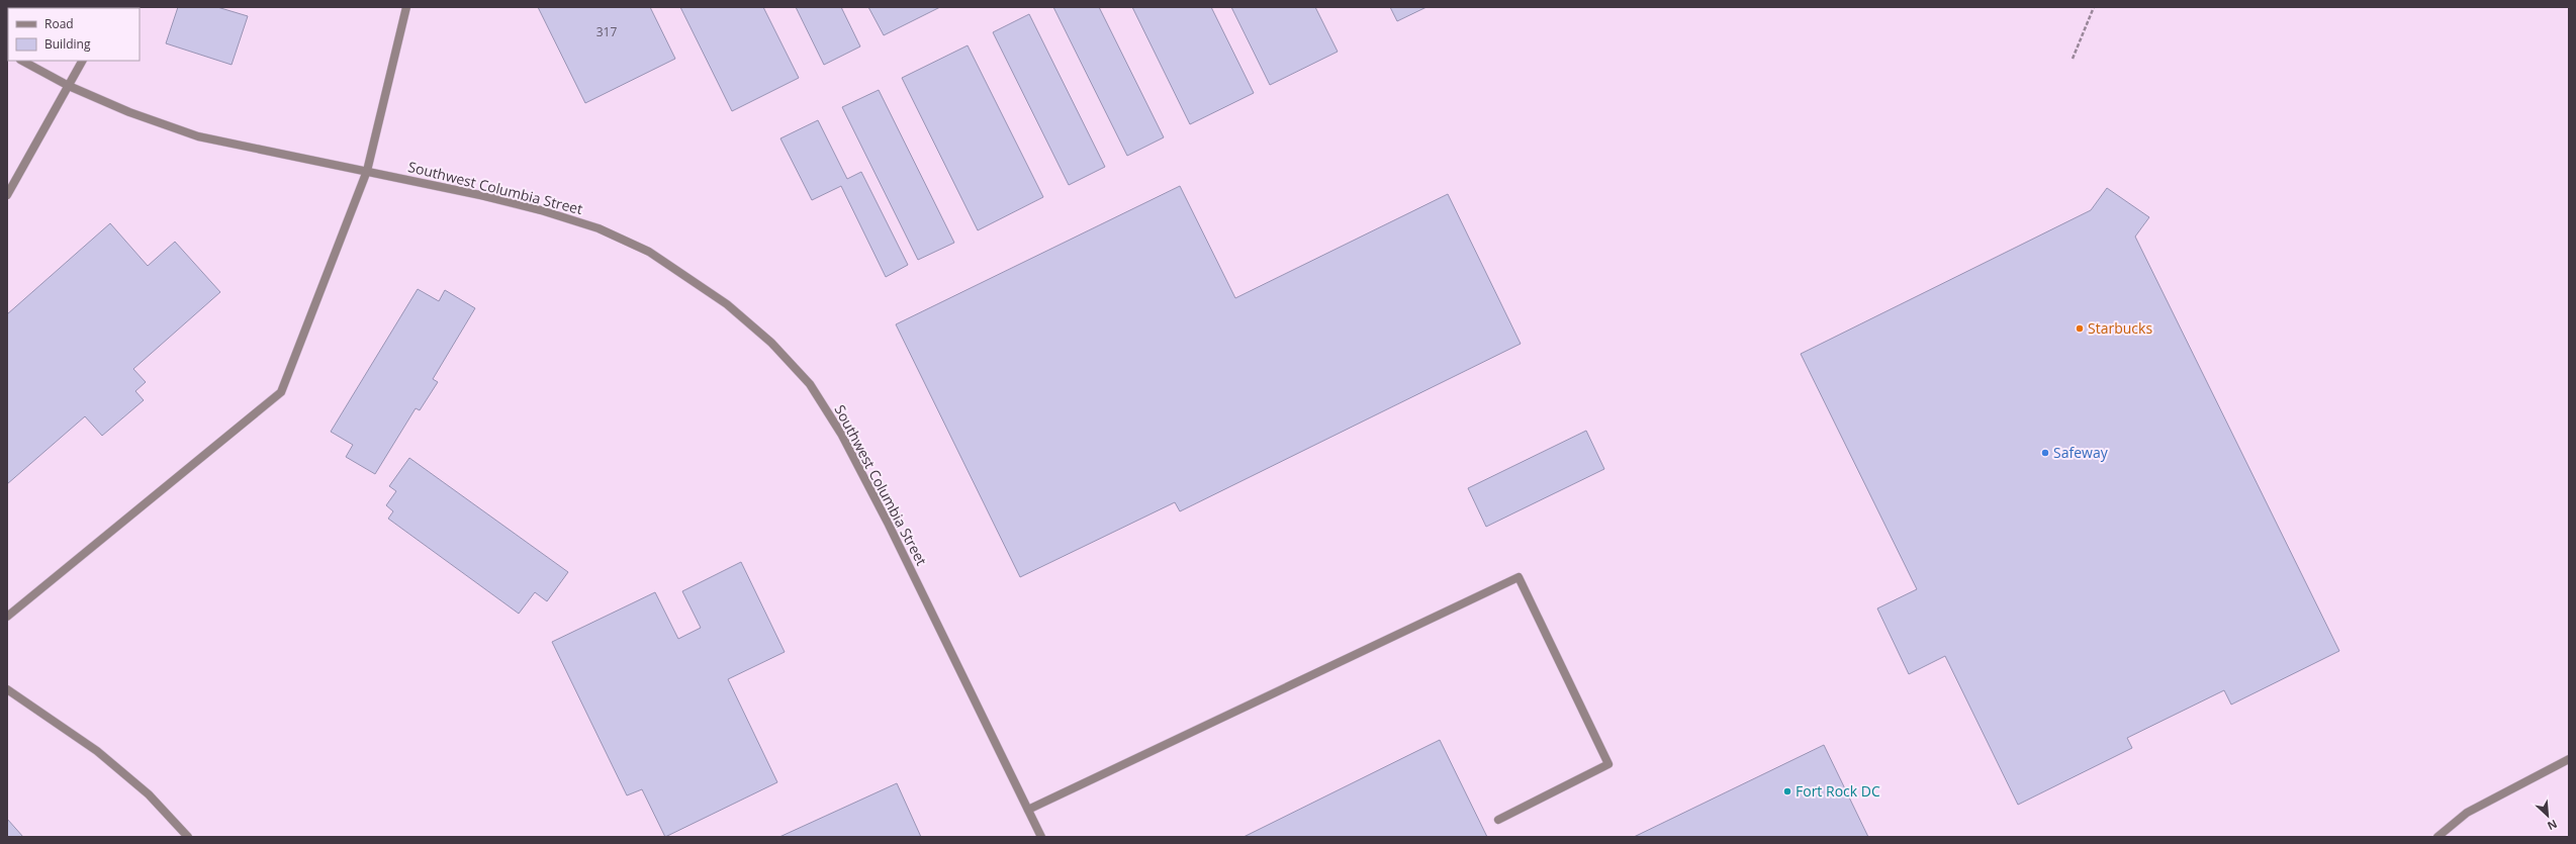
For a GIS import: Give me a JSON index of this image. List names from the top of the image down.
{
  "streets": {
    "street": ["Southwest Columbia Street"]
  },
  "places": ["Starbucks", "Safeway", "Fort Rock DC"],
  "house_numbers": ["317"],
  "legend": ["Road", "Building"],
  "north": "bottom right"
}
